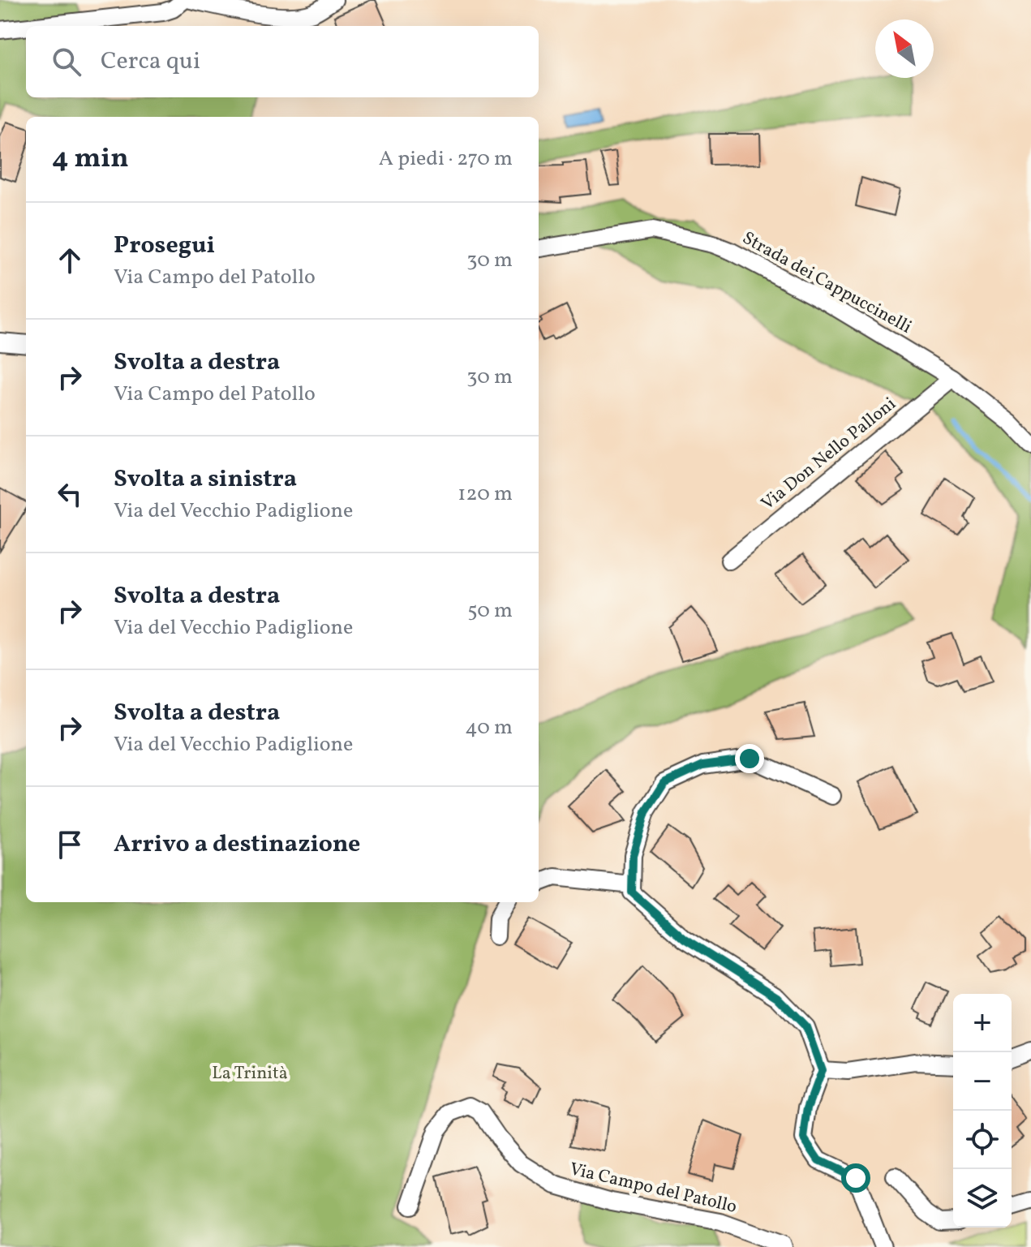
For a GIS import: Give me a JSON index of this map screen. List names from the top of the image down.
{
  "streets": {
    "street": ["Strada dei Cappuccinelli", "Via Don Nello Palloni", "Via Campo del Patollo"]
  },
  "crossings": [
    ["Strada dei Cappuccinelli", "Via Don Nello Palloni"]
  ],
  "parks": ["La Trinità"],
  "north": "top left",
  "page": {
    "search": "Cerca qui",
    "heading": ["4 min", "A piedi · 270 m"],
    "list": [
      ["Prosegui", "Via Campo del Patollo", "30 m"],
      ["Svolta a destra", "Via Campo del Patollo", "30 m"],
      ["Svolta a sinistra", "Via del Vecchio Padiglione", "120 m"],
      ["Svolta a destra", "Via del Vecchio Padiglione", "50 m"],
      ["Svolta a destra", "Via del Vecchio Padiglione", "40 m"],
      "Arrivo a destinazione"
    ],
    "map_buttons": ["+", "−"]
  }
}
